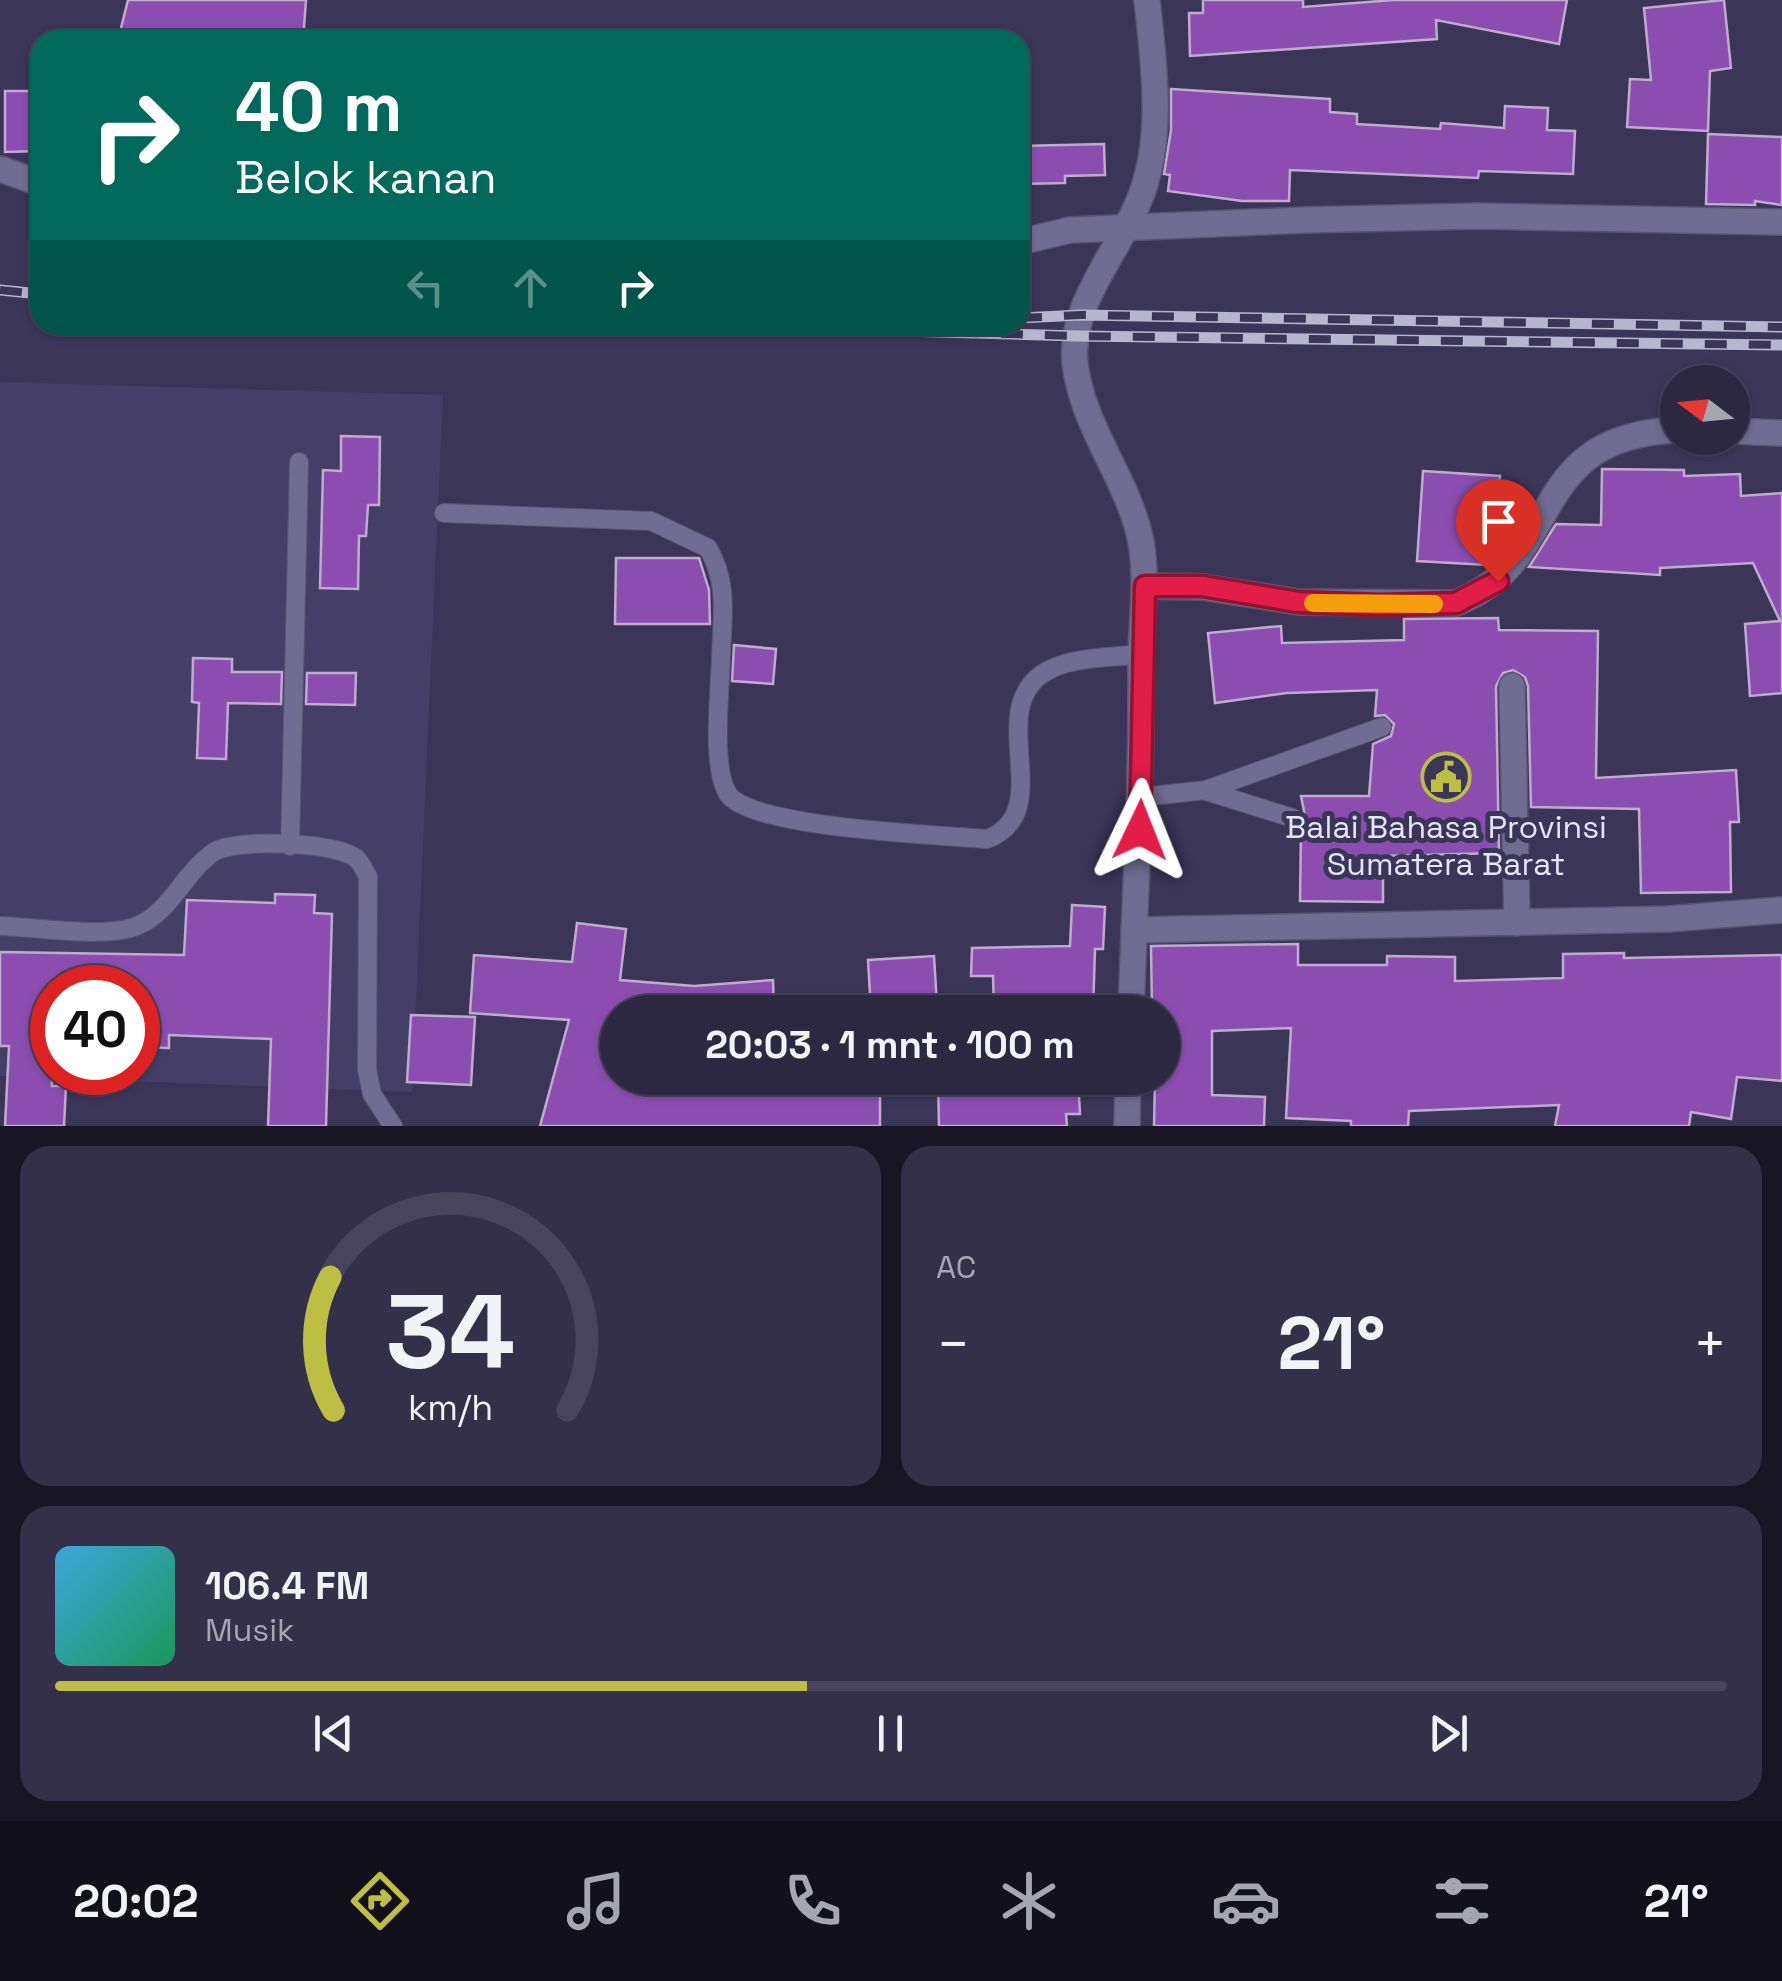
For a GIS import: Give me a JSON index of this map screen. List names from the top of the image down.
{
  "places": {
    "public building": ["Balai Bahasa Provinsi Sumatera Barat"]
  },
  "north": "left",
  "page": {
    "turn": ["40 m", "Belok kanan"],
    "limit": "40",
    "trip": "20:03 · 1 mnt · 100 m",
    "tile": "AC",
    "heat": ["−", "21°", "+"],
    "song": ["106.4 FM", "Musik"],
    "tabs": ["20:02", "21°"],
    "gauge": ["34", "km/h"]
  }
}
